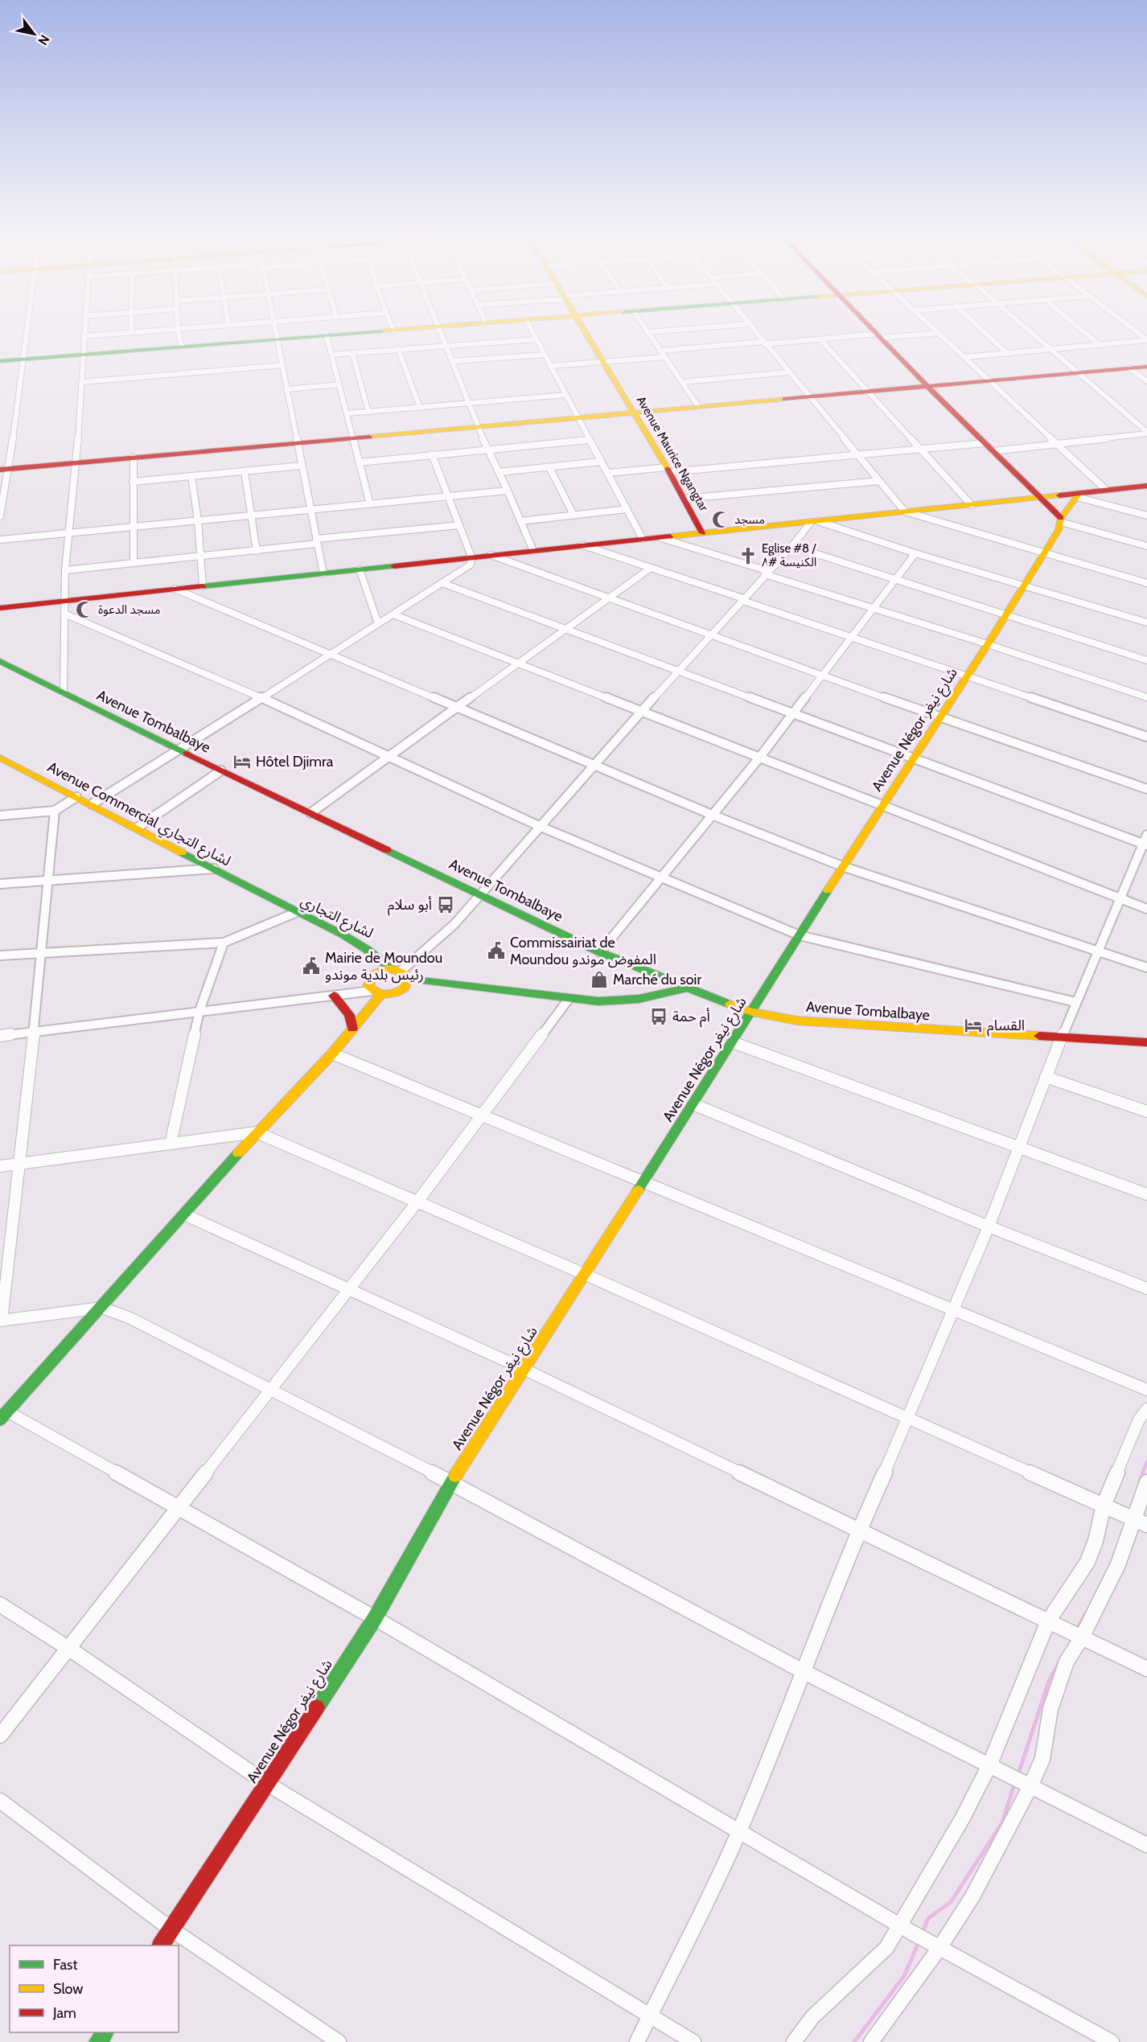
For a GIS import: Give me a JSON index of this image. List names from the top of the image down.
{
  "streets": {
    "street": [
      "Avenue Maurice Ngangtar",
      "Avenue Tombalbaye",
      "Avenue Négor شارع نيغر",
      "Avenue Commercial لشارع التجاري",
      "لشارع التجاري"
    ]
  },
  "crossings": [
    ["Avenue Tombalbaye", "Avenue Négor شارع نيغر"],
    ["Avenue Commercial لشارع التجاري", "لشارع التجاري"]
  ],
  "places": {
    "mosque": ["مسجد", "مسجد الدعوة"],
    "church": ["Eglise #8 / الكنيسة #٨"],
    "hotel": ["Hôtel Djimra", "القسام"],
    "bus stop": ["أبو سلام", "أم حمة"],
    "public building": ["Commissairiat de Moundou المفوض موندو", "Mairie de Moundou رئيس بلدية موندو"],
    "shop": ["Marché du soir"]
  },
  "legend": ["Fast", "Slow", "Jam"],
  "north": "bottom right"
}
